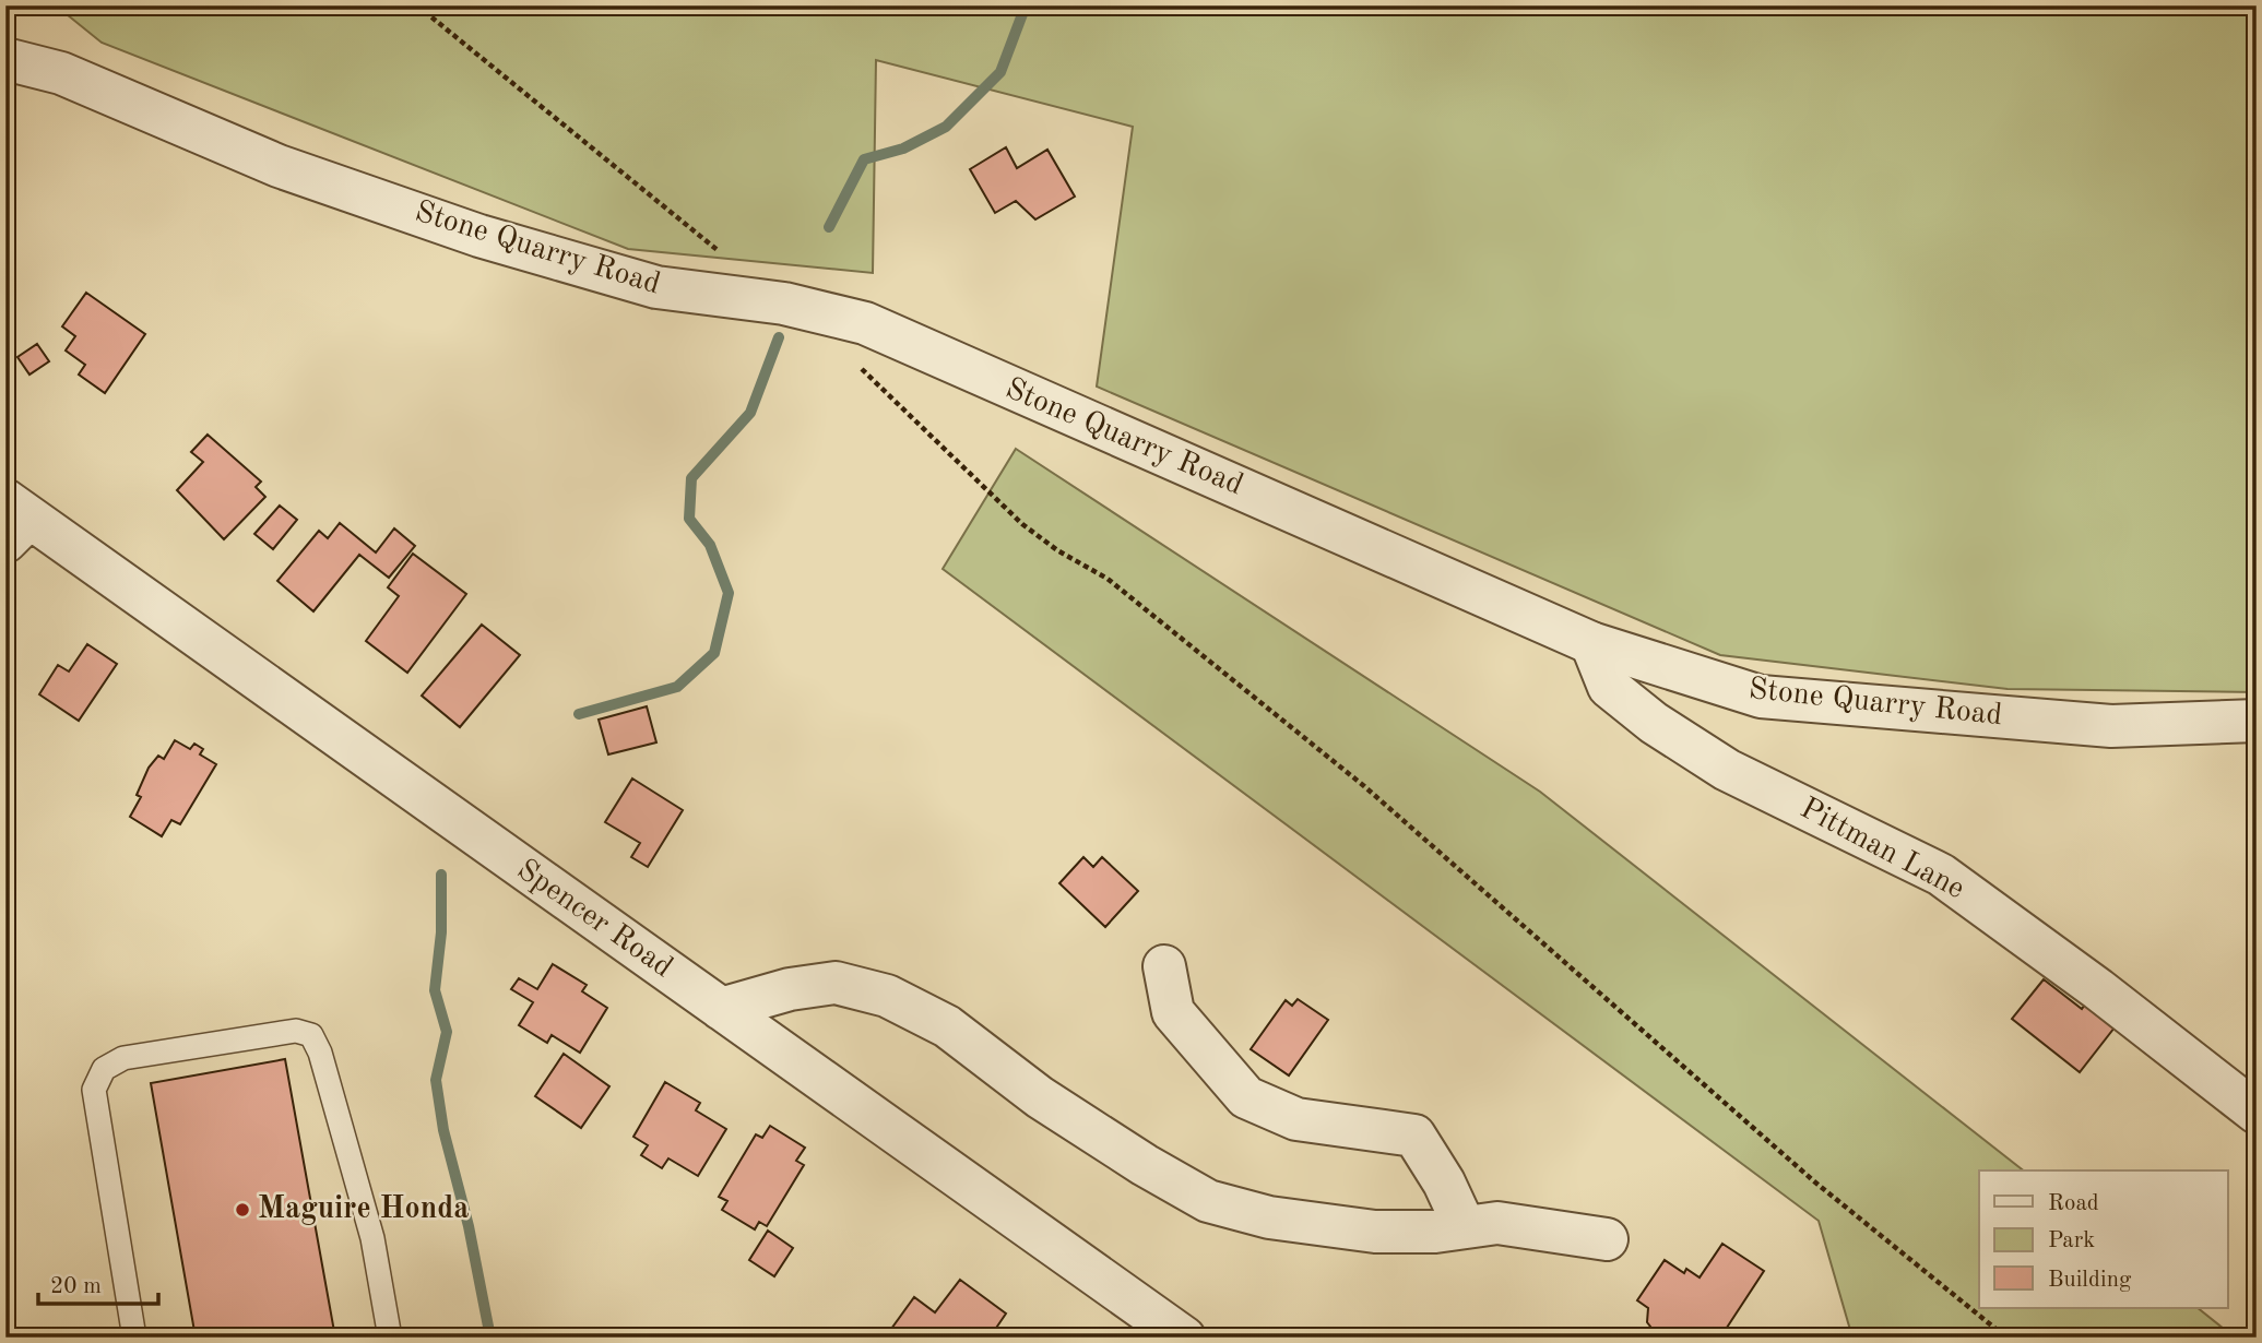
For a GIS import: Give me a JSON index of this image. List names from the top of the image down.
{
  "streets": {
    "street": ["Stone Quarry Road", "Pittman Lane", "Spencer Road"]
  },
  "crossings": [
    ["Stone Quarry Road", "Pittman Lane"]
  ],
  "places": ["Maguire Honda"],
  "legend": ["Road", "Park", "Building"],
  "scale_bar": "20 m"
}
